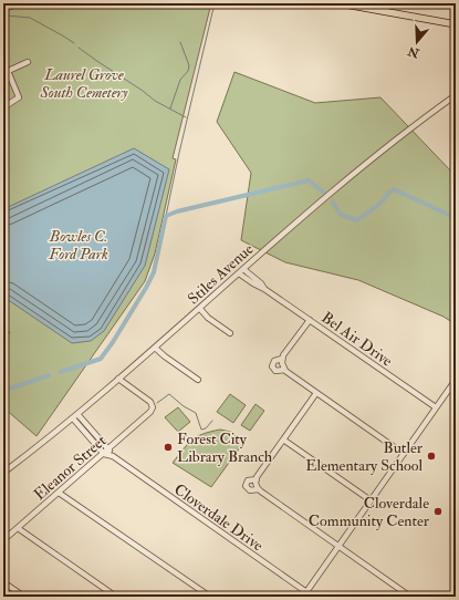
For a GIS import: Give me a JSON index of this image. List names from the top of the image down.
{
  "streets": {
    "street": [
      "Stiles Avenue",
      "Bel Air Drive",
      "Eleanor Street",
      "Cloverdale Drive"
    ]
  },
  "crossings": [
    ["Stiles Avenue", "Bel Air Drive"],
    ["Stiles Avenue", "Eleanor Street"],
    ["Stiles Avenue", "Cloverdale Drive"],
    ["Eleanor Street", "Cloverdale Drive"]
  ],
  "parks": ["Laurel Grove South Cemetery", "Bowles C. Ford Park"],
  "places": ["Forest City Library Branch", "Butler Elementary School", "Cloverdale Community Center"],
  "north": "bottom"
}
